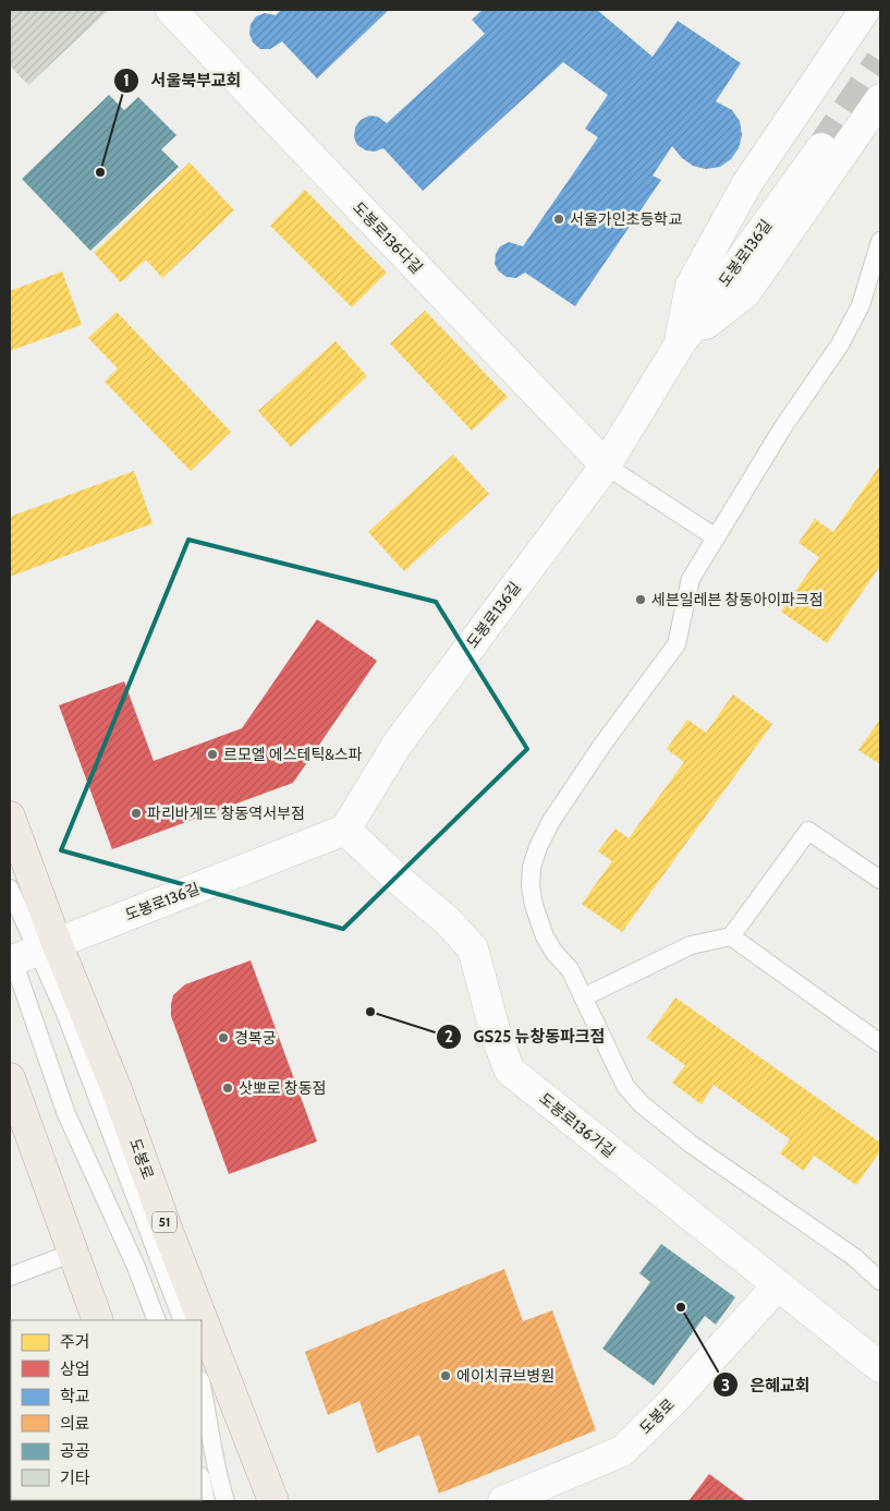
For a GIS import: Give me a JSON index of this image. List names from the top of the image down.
{
  "streets": {
    "main road": ["도봉로", "51"],
    "street": ["도봉로136다길", "도봉로136길", "도봉로136가길"]
  },
  "crossings": [
    ["도봉로136다길", "도봉로136길"],
    ["도봉로136길", "도봉로136가길"],
    ["도봉로136길", "도봉로"],
    ["도봉로136가길", "도봉로"]
  ],
  "places": [
    "서울북부교회",
    "서울가인초등학교",
    "세븐일레븐 창동아이파크점",
    "르모엘 에스테틱&스파",
    "파리바게뜨 창동역서부점",
    "GS25 뉴창동파크점",
    "경복궁",
    "삿뽀로 창동점",
    "은혜교회",
    "에이치큐브병원"
  ],
  "legend": [
    "주거",
    "상업",
    "학교",
    "의료",
    "공공",
    "기타"
  ]
}
